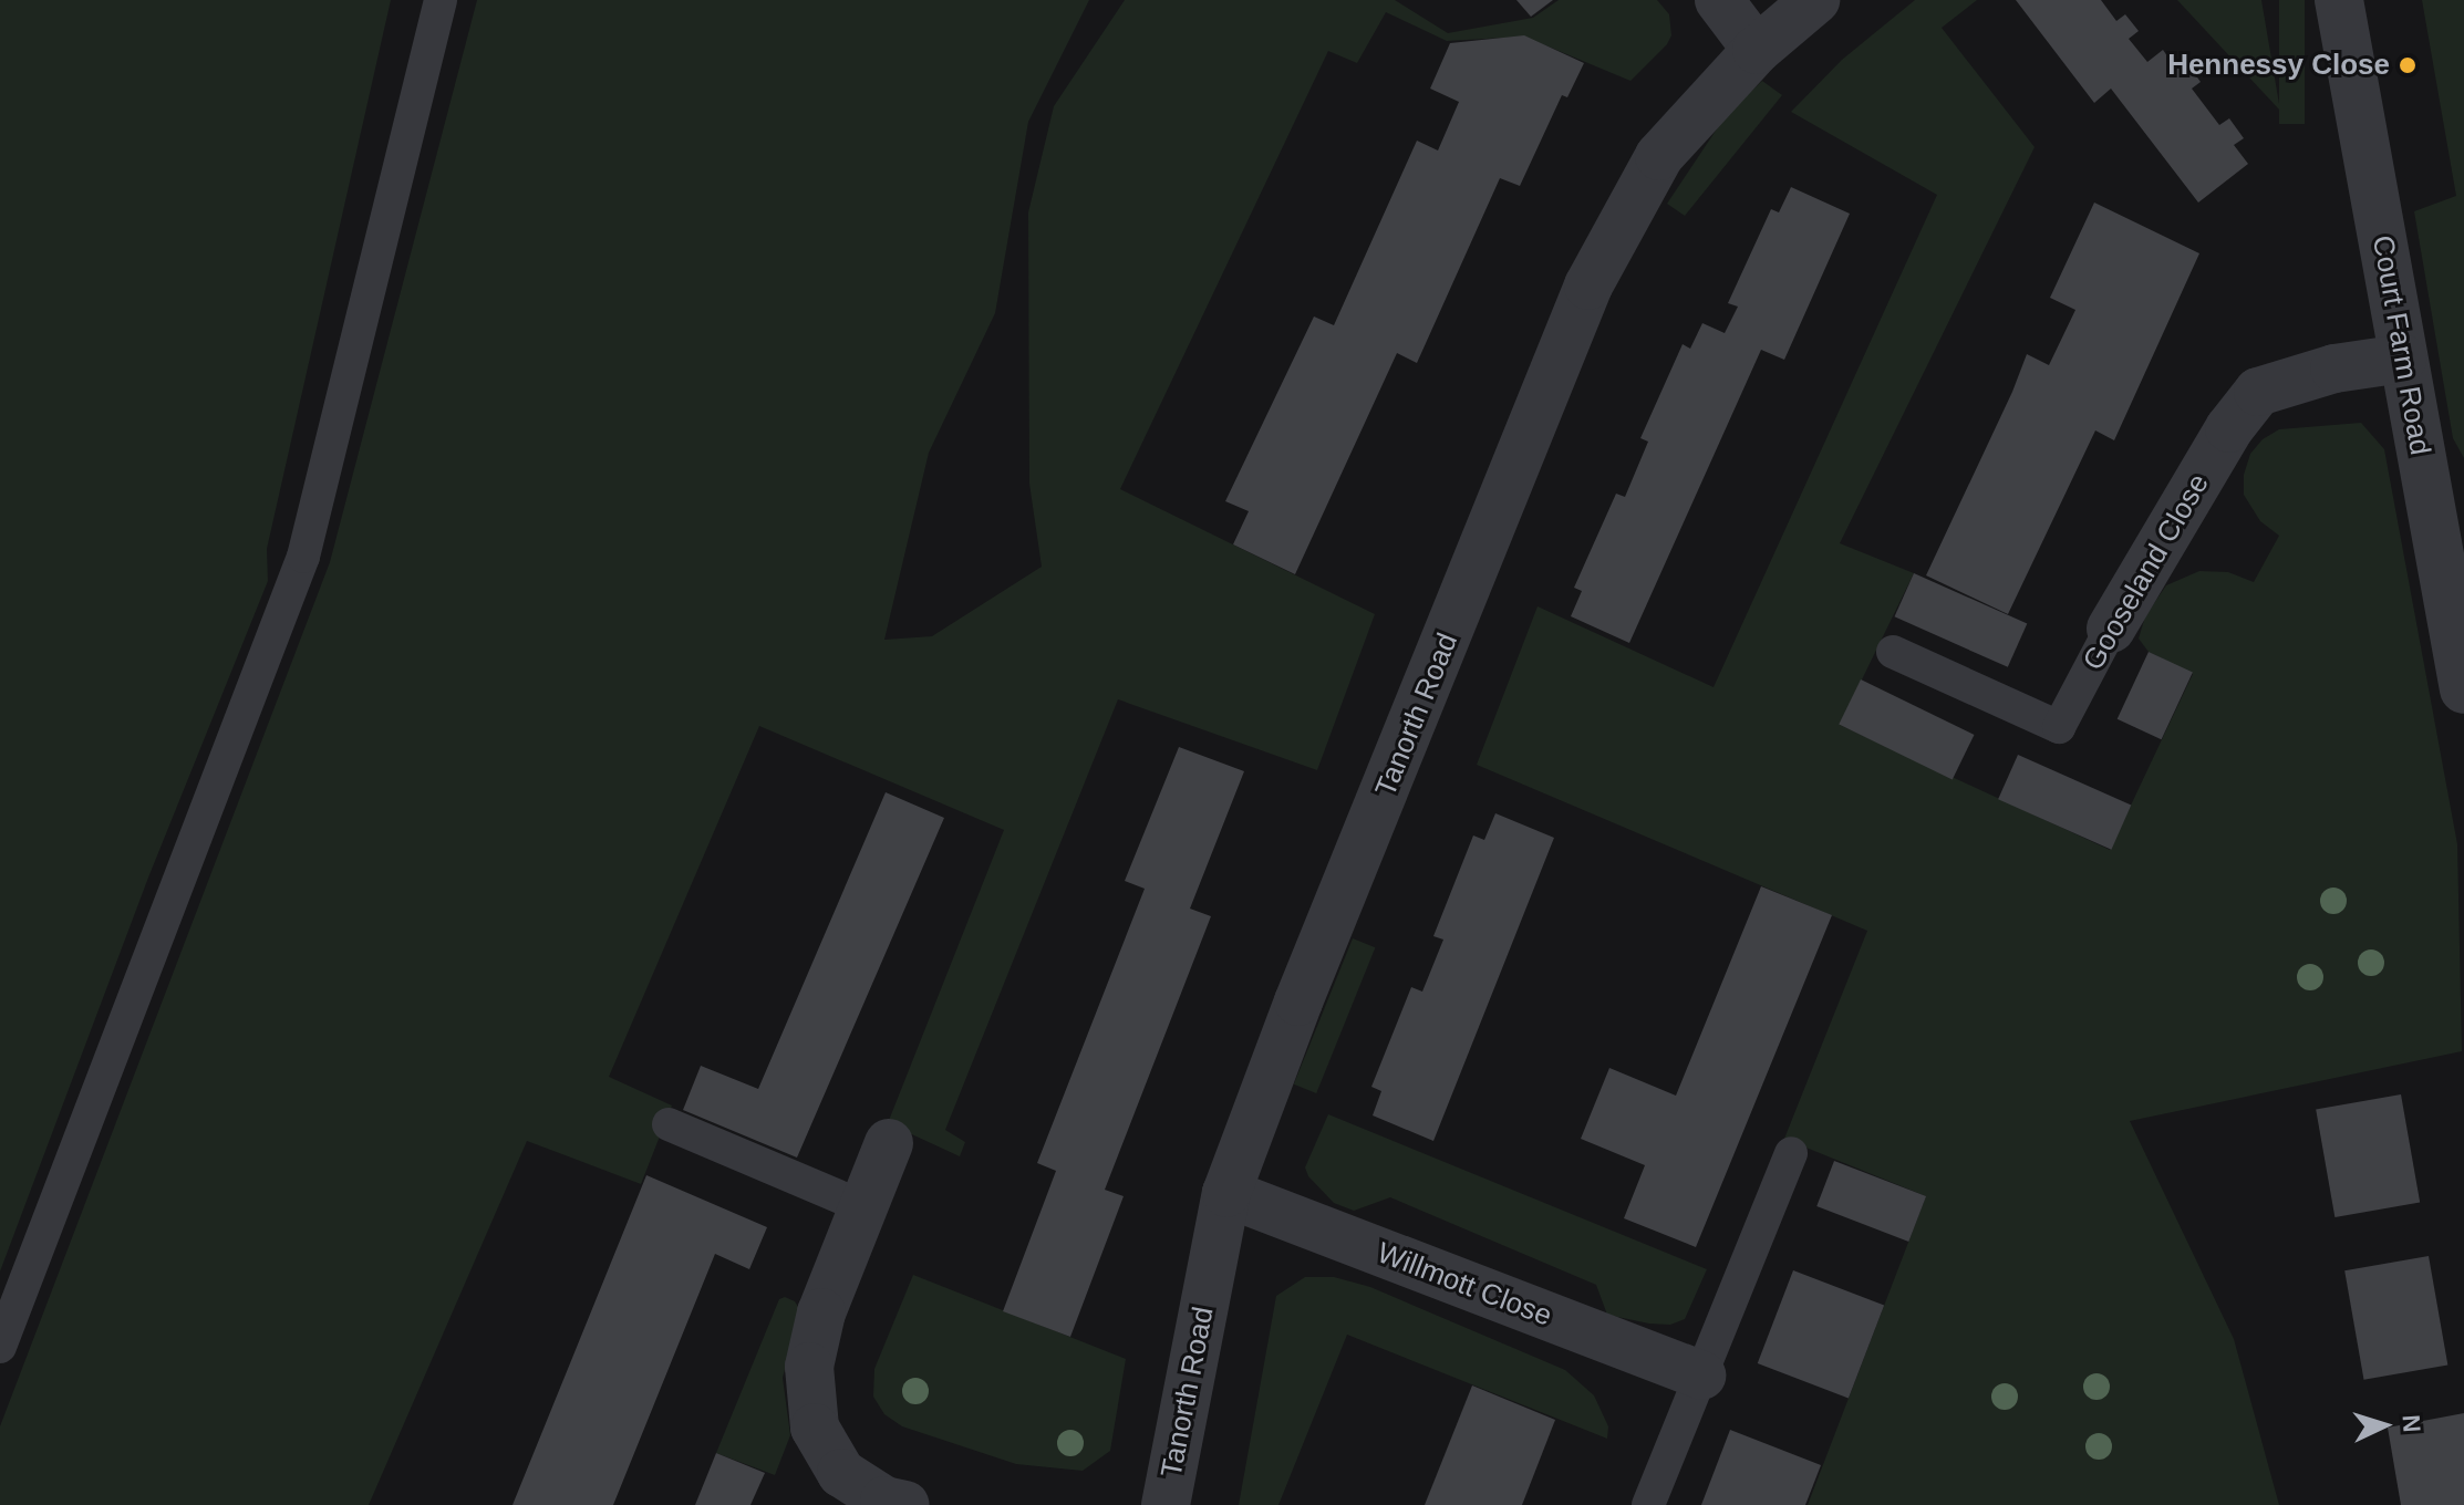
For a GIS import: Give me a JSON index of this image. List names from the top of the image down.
{
  "streets": {
    "street": [
      "Court Farm Road",
      "Gooseland Close",
      "Tanorth Road",
      "Willmott Close"
    ]
  },
  "crossings": [
    ["Court Farm Road", "Gooseland Close"],
    ["Tanorth Road", "Willmott Close"]
  ],
  "places": ["Hennessy Close"],
  "north": "right"
}
